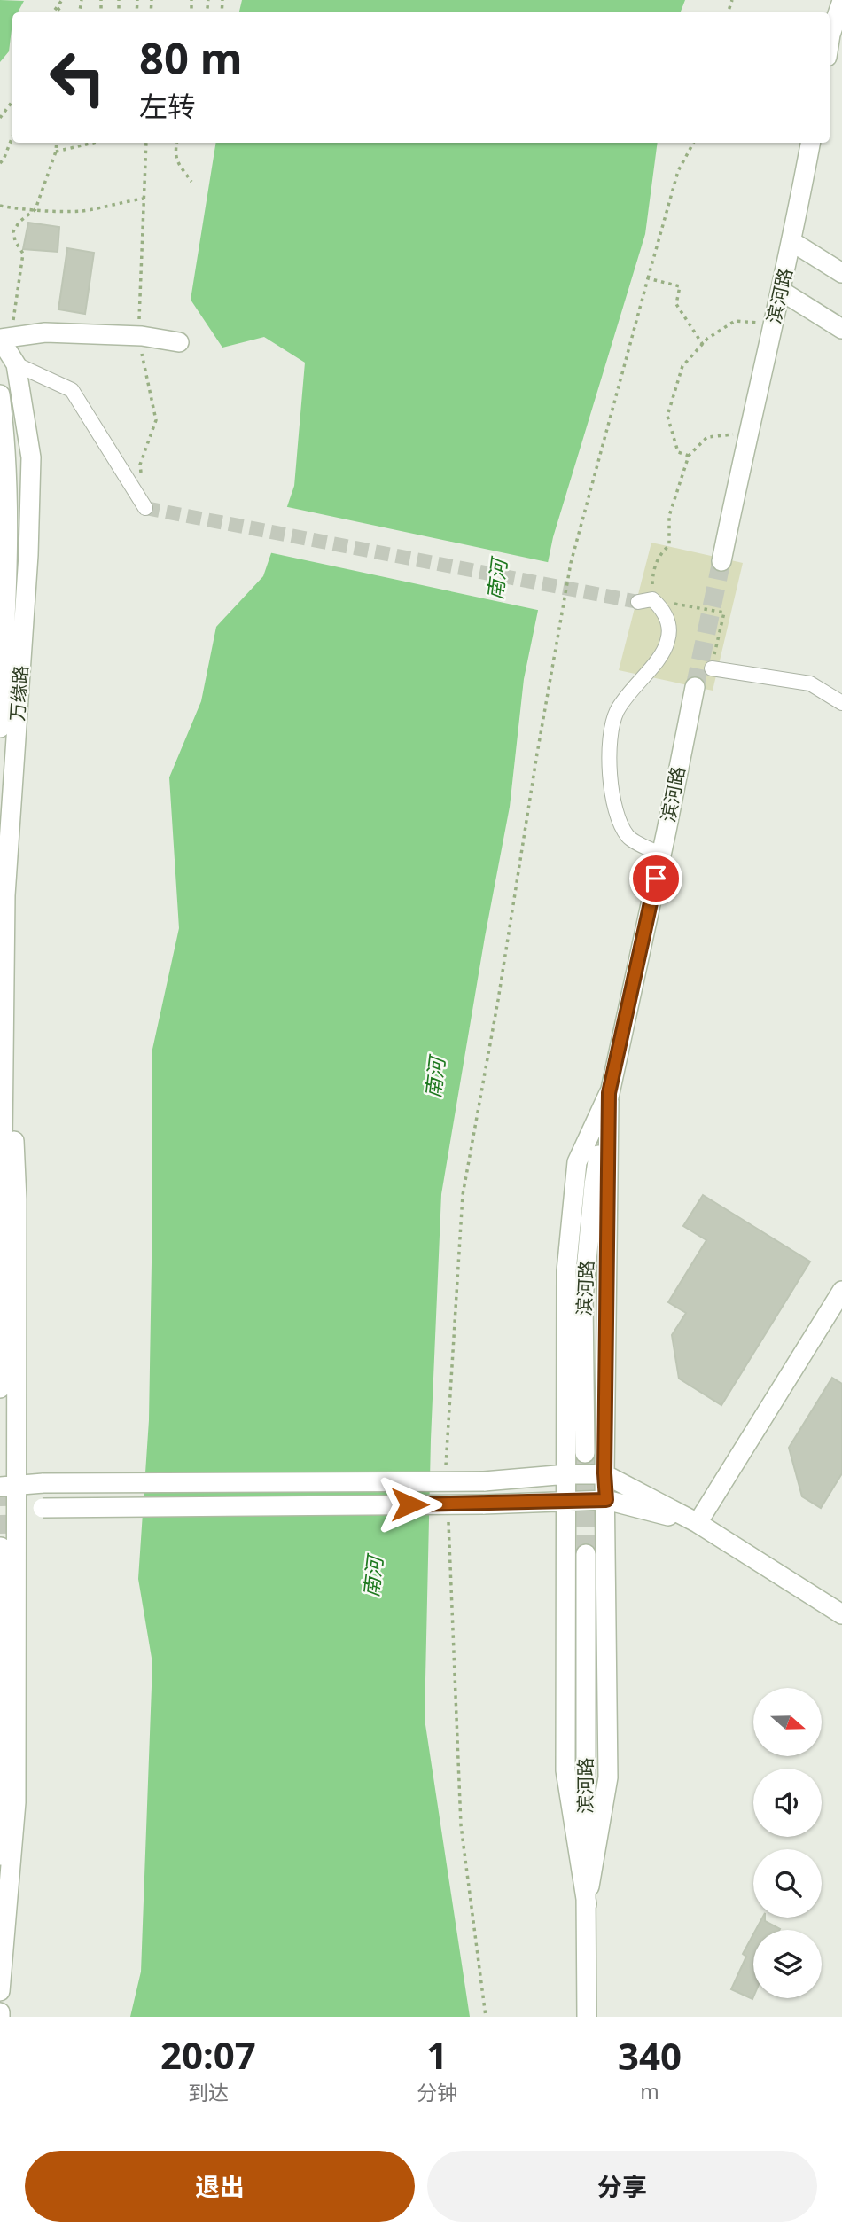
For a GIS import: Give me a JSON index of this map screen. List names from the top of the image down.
{
  "streets": {
    "main road": ["滨河路", "万缘路"]
  },
  "water": ["南河"],
  "north": "right",
  "page": {
    "turn": ["80 m", "左转"],
    "eta": [
      "20:07",
      "到达",
      "1",
      "分钟",
      "340",
      "m"
    ],
    "buttons": ["退出", "分享"]
  }
}
